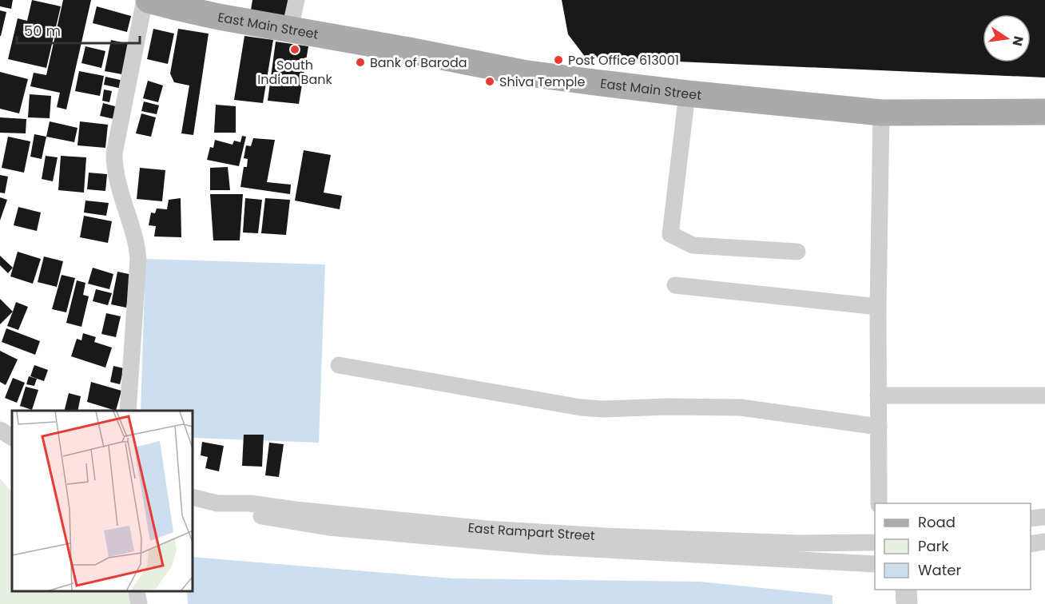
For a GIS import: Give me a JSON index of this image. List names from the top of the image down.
{
  "streets": {
    "main road": ["East Main Street"],
    "street": ["East Rampart Street"]
  },
  "places": [
    "South Indian Bank",
    "Post Office 613001",
    "Bank of Baroda",
    "Shiva Temple"
  ],
  "legend": ["Road", "Park", "Water"],
  "scale_bar": "50 m",
  "north": "right"
}
